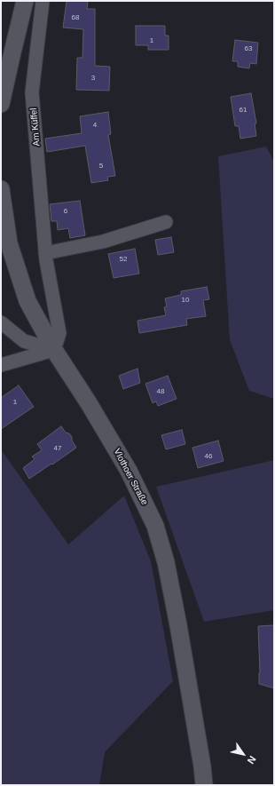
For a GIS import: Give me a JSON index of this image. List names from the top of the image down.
{
  "streets": {
    "street": ["Am Küffel", "Vlothoer Straße"]
  },
  "crossings": [
    ["Am Küffel", "Vlothoer Straße"]
  ],
  "house_numbers": [
    "68",
    "1",
    "63",
    "3",
    "61",
    "4",
    "5",
    "6",
    "52",
    "10",
    "48",
    "1",
    "47",
    "46"
  ],
  "north": "bottom right"
}
